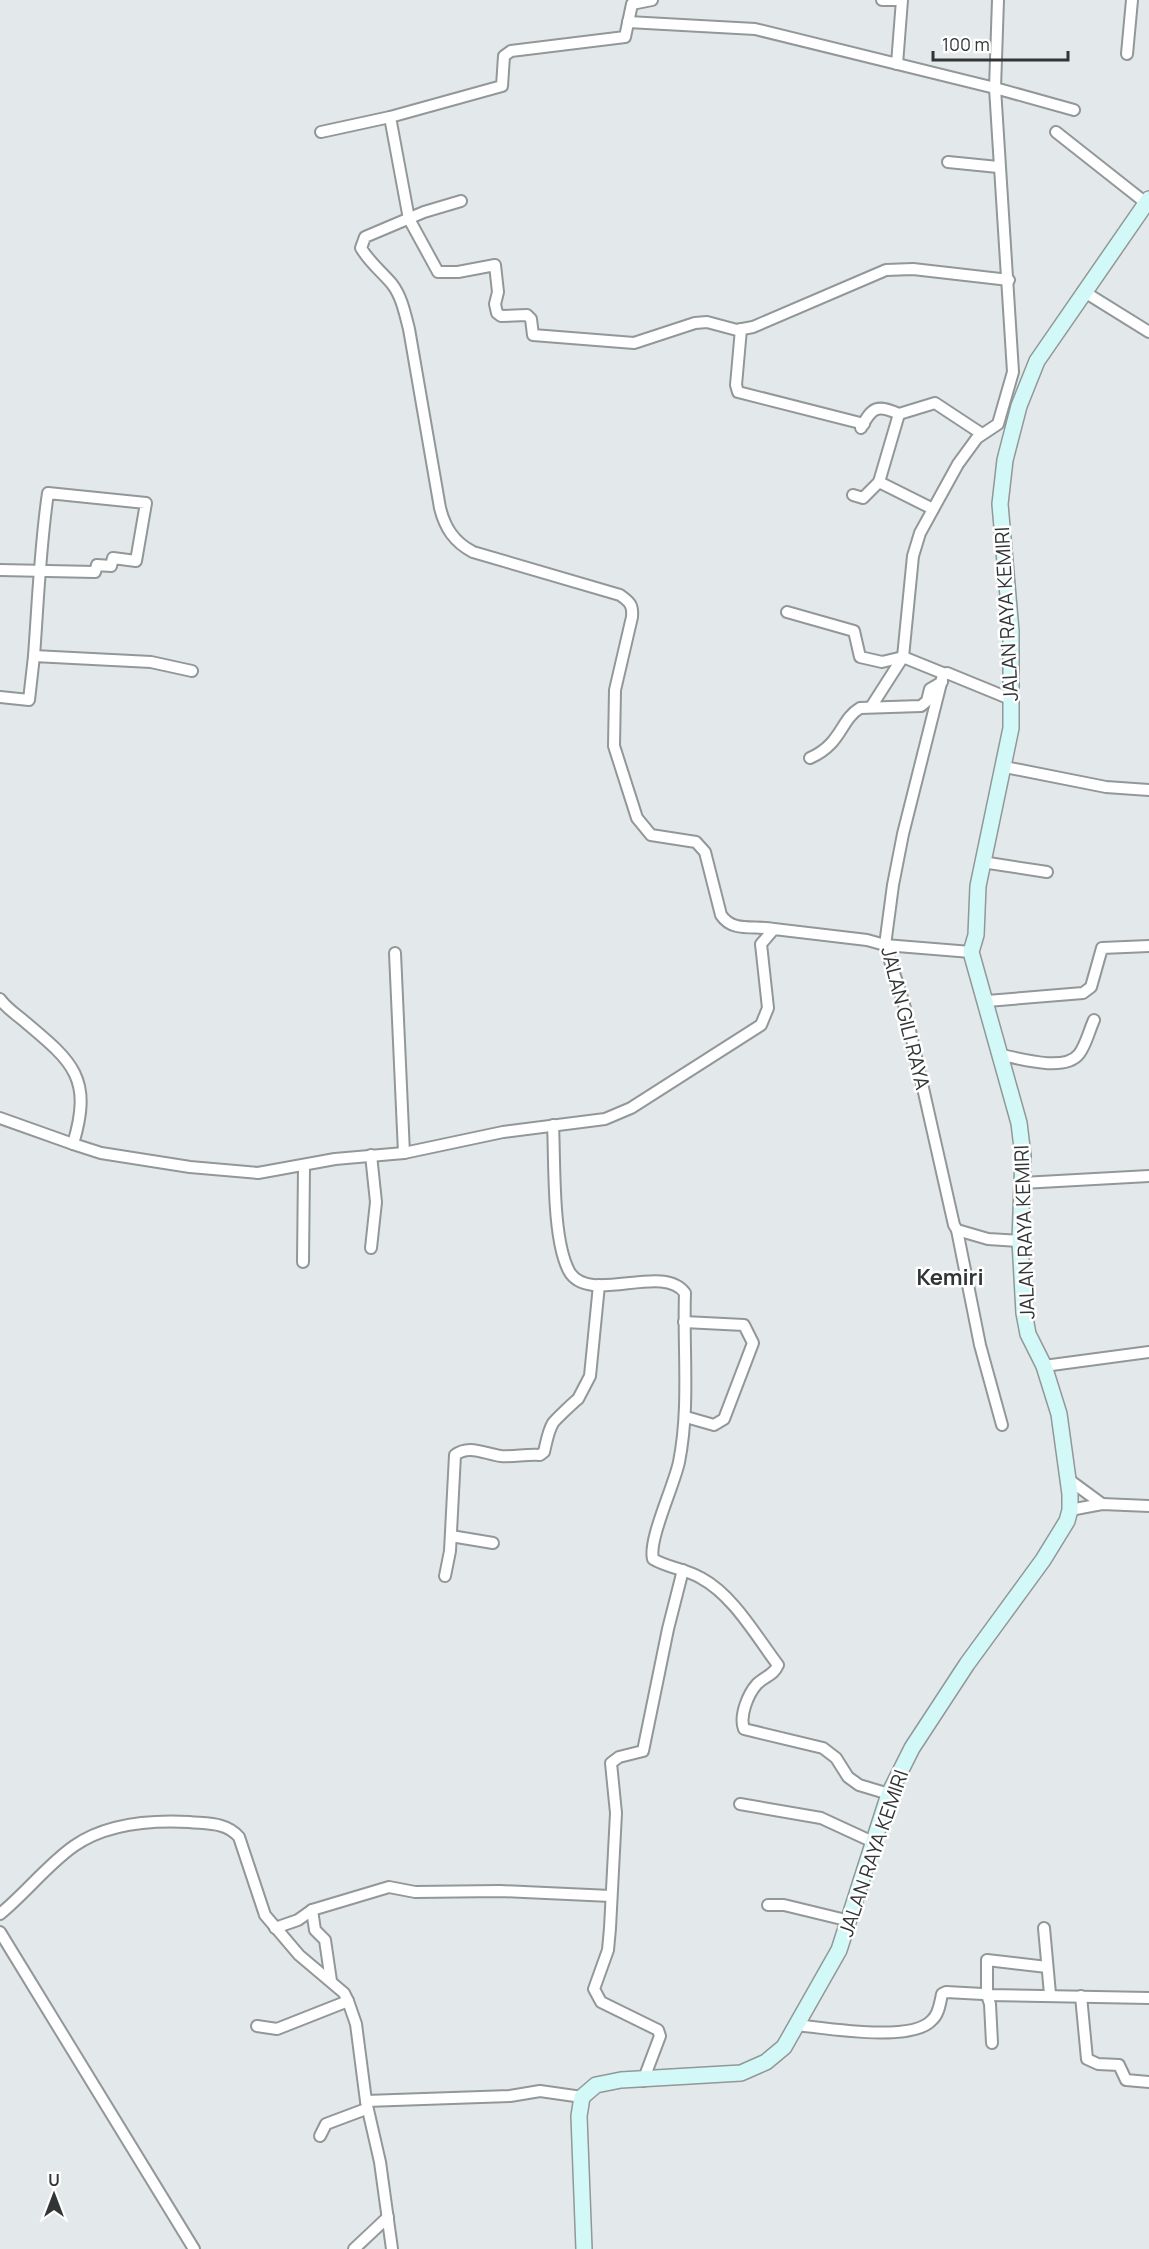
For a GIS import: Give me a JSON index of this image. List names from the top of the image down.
{
  "streets": {
    "street": ["JALAN RAYA KEMIRI", "JALAN GILI RAYA"]
  },
  "districts": ["Kemiri"],
  "scale_bar": "100 m",
  "north": "top"
}
